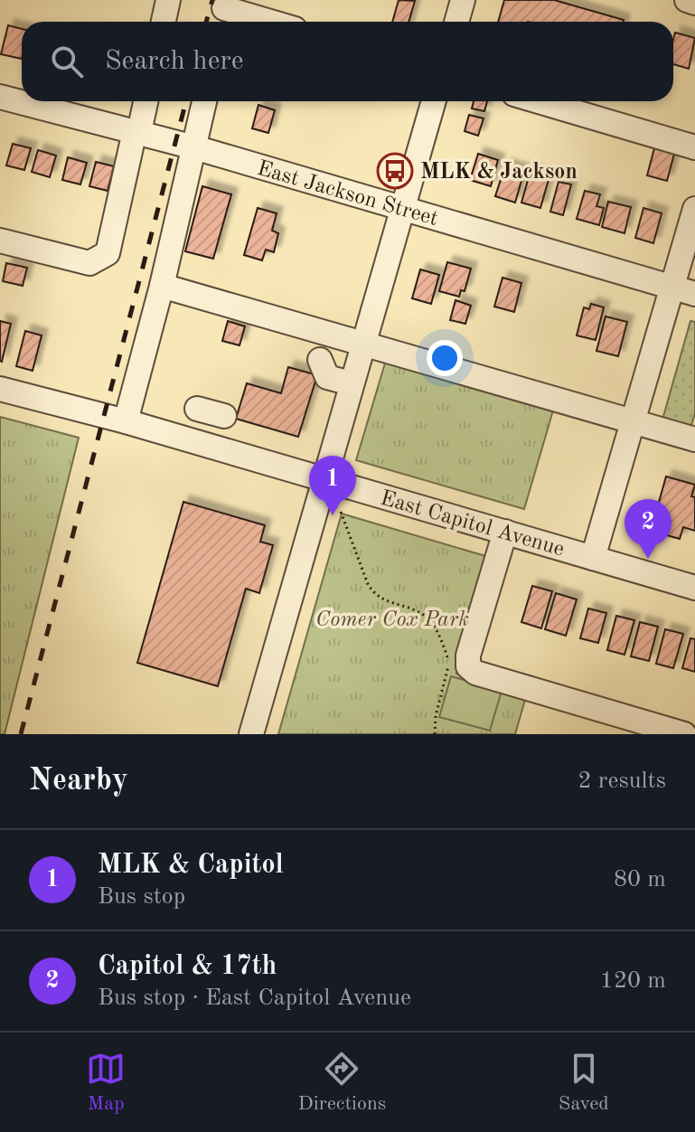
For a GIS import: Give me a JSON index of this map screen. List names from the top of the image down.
{
  "streets": {
    "street": ["East Jackson Street", "East Capitol Avenue"]
  },
  "parks": ["Comer Cox Park"],
  "places": {
    "bus stop": ["MLK & Jackson"]
  },
  "page": {
    "search": "Search here",
    "pins": ["1", "2"],
    "heading": ["Nearby", "2 results"],
    "list": [
      {
        "mark": "1",
        "name": "MLK & Capitol",
        "note": "Bus stop",
        "value": "80 m"
      },
      {
        "mark": "2",
        "name": "Capitol & 17th",
        "note": "Bus stop · East Capitol Avenue",
        "value": "120 m"
      }
    ],
    "nav": ["Map", "Directions", "Saved"]
  }
}
